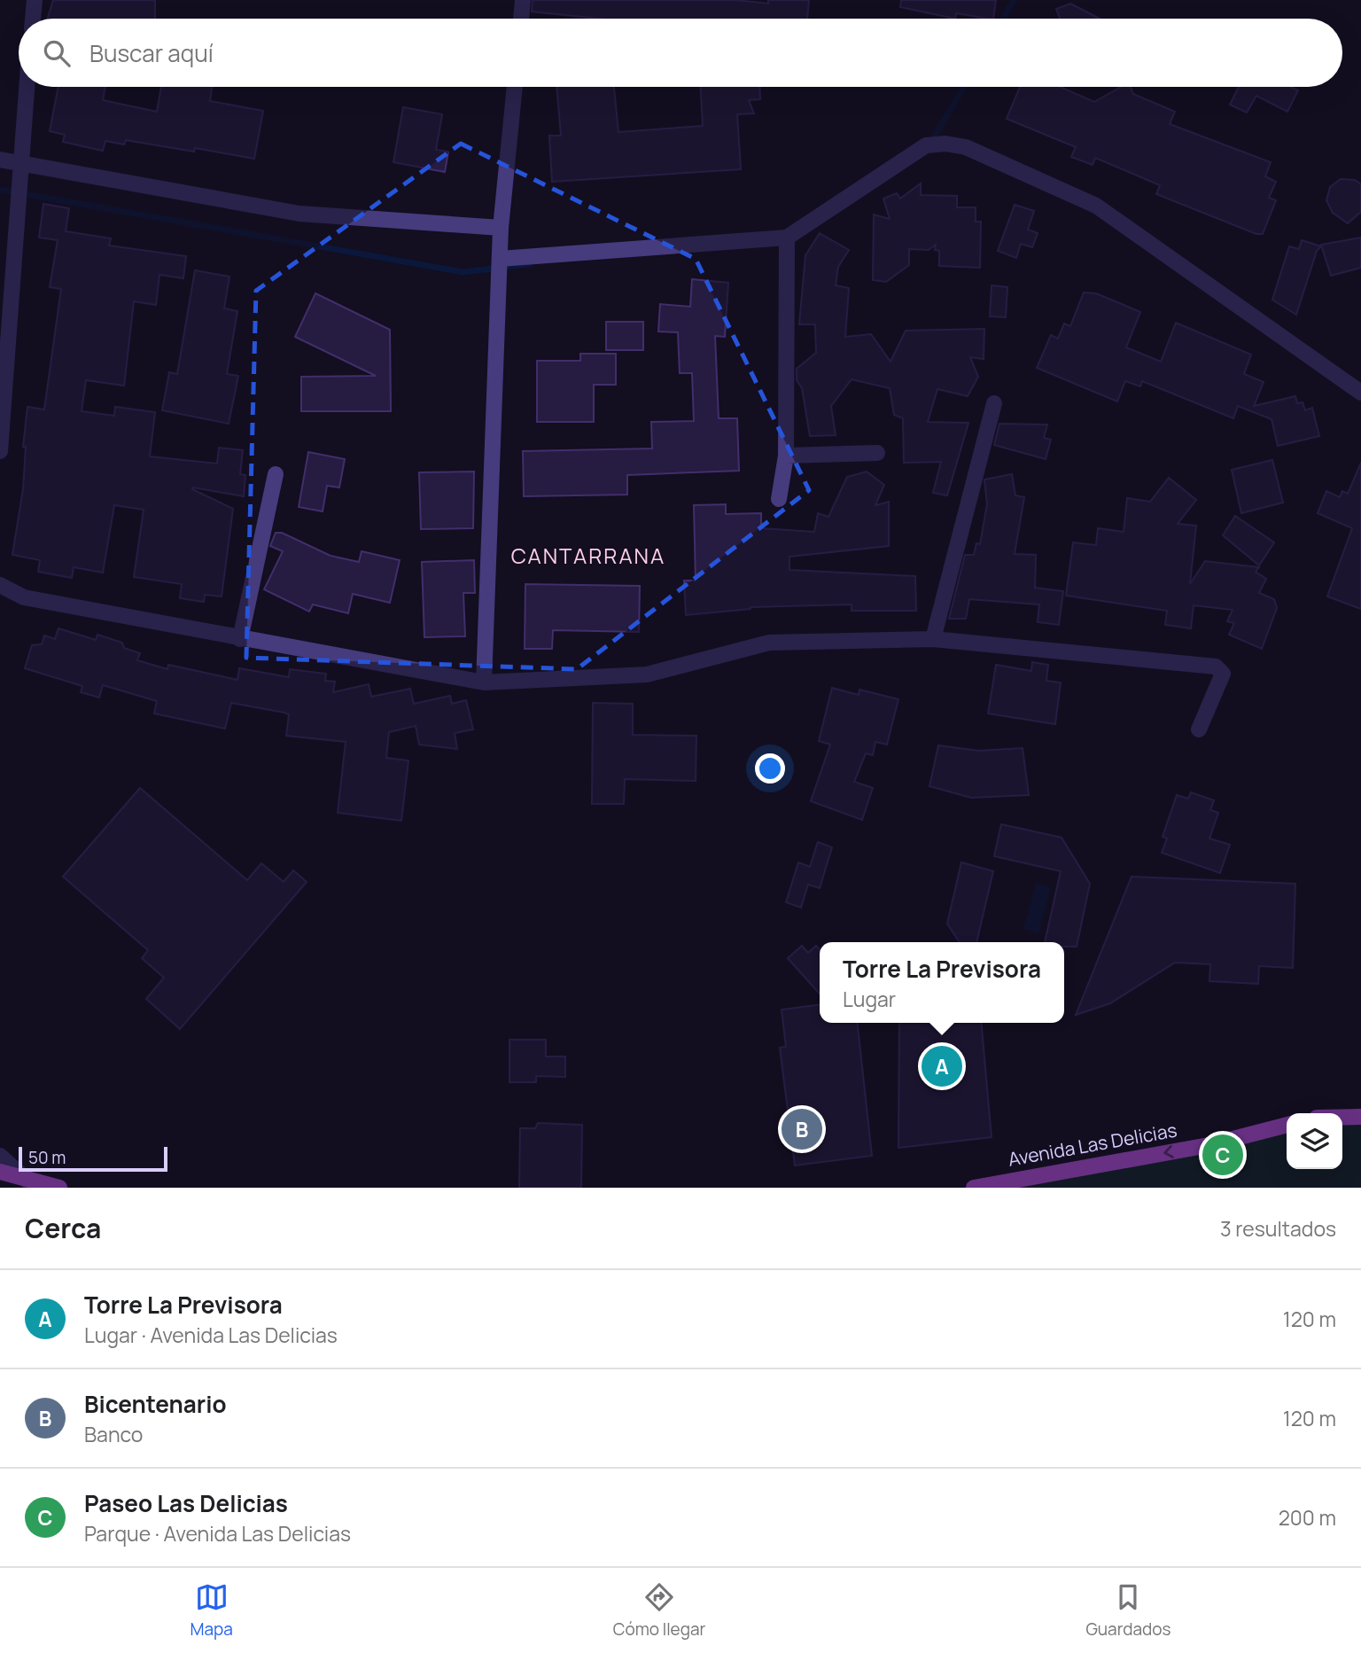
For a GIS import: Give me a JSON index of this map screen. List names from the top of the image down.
{
  "streets": {
    "main road": ["Avenida Las Delicias"]
  },
  "one_way": ["Avenida Las Delicias"],
  "districts": ["CANTARRANA"],
  "scale_bar": "50 m",
  "page": {
    "search": "Buscar aquí",
    "popup": ["Torre La Previsora", "Lugar"],
    "pins": ["A", "B", "C"],
    "scale": "50 m",
    "heading": ["Cerca", "3 resultados"],
    "list": [
      {
        "mark": "A",
        "name": "Torre La Previsora",
        "note": "Lugar · Avenida Las Delicias",
        "value": "120 m"
      },
      {
        "mark": "B",
        "name": "Bicentenario",
        "note": "Banco",
        "value": "120 m"
      },
      {
        "mark": "C",
        "name": "Paseo Las Delicias",
        "note": "Parque · Avenida Las Delicias",
        "value": "200 m"
      }
    ],
    "nav": ["Mapa", "Cómo llegar", "Guardados"]
  }
}
